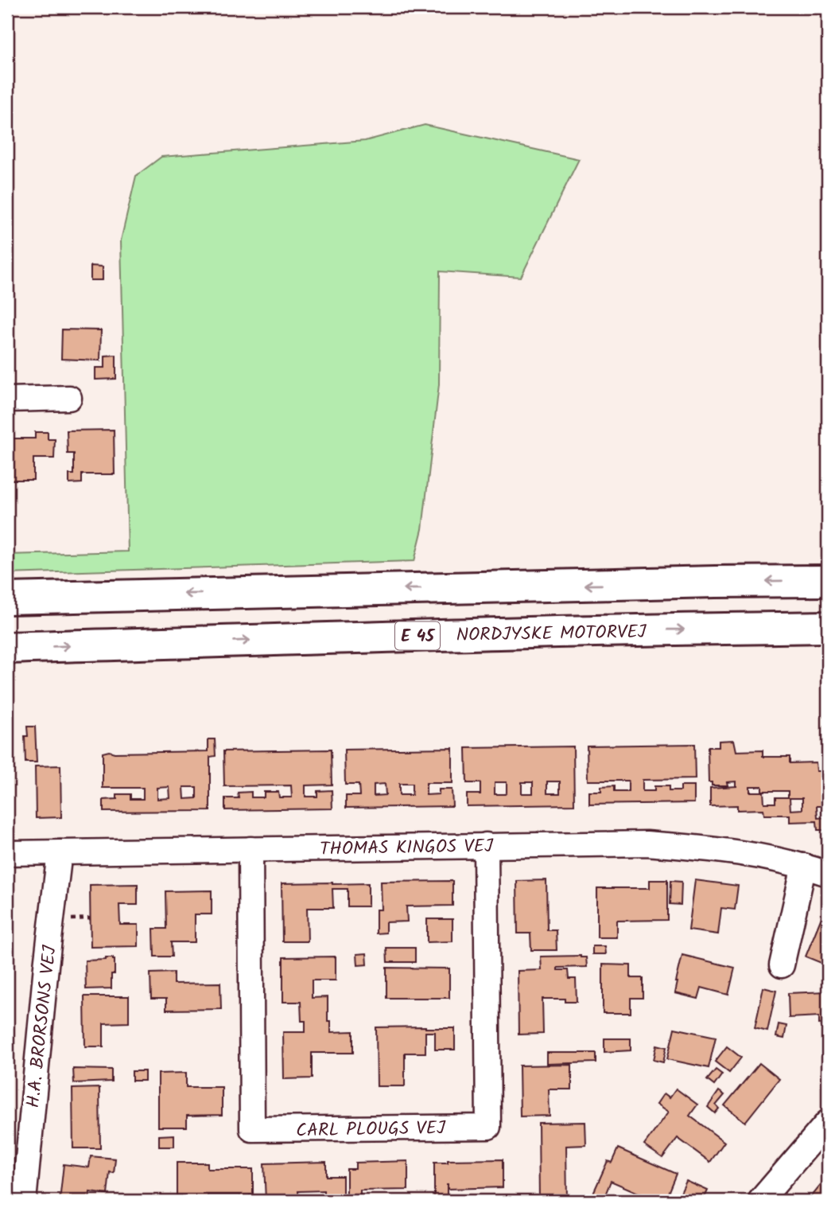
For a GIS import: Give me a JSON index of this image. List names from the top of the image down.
{
  "streets": {
    "highway": ["NORDJYSKE MOTORVEJ", "E 45"],
    "street": ["THOMAS KINGOS VEJ", "H.A. BRORSONS VEJ", "CARL PLOUGS VEJ"]
  },
  "crossings": [
    ["THOMAS KINGOS VEJ", "H.A. BRORSONS VEJ"],
    ["THOMAS KINGOS VEJ", "CARL PLOUGS VEJ"]
  ]
}
